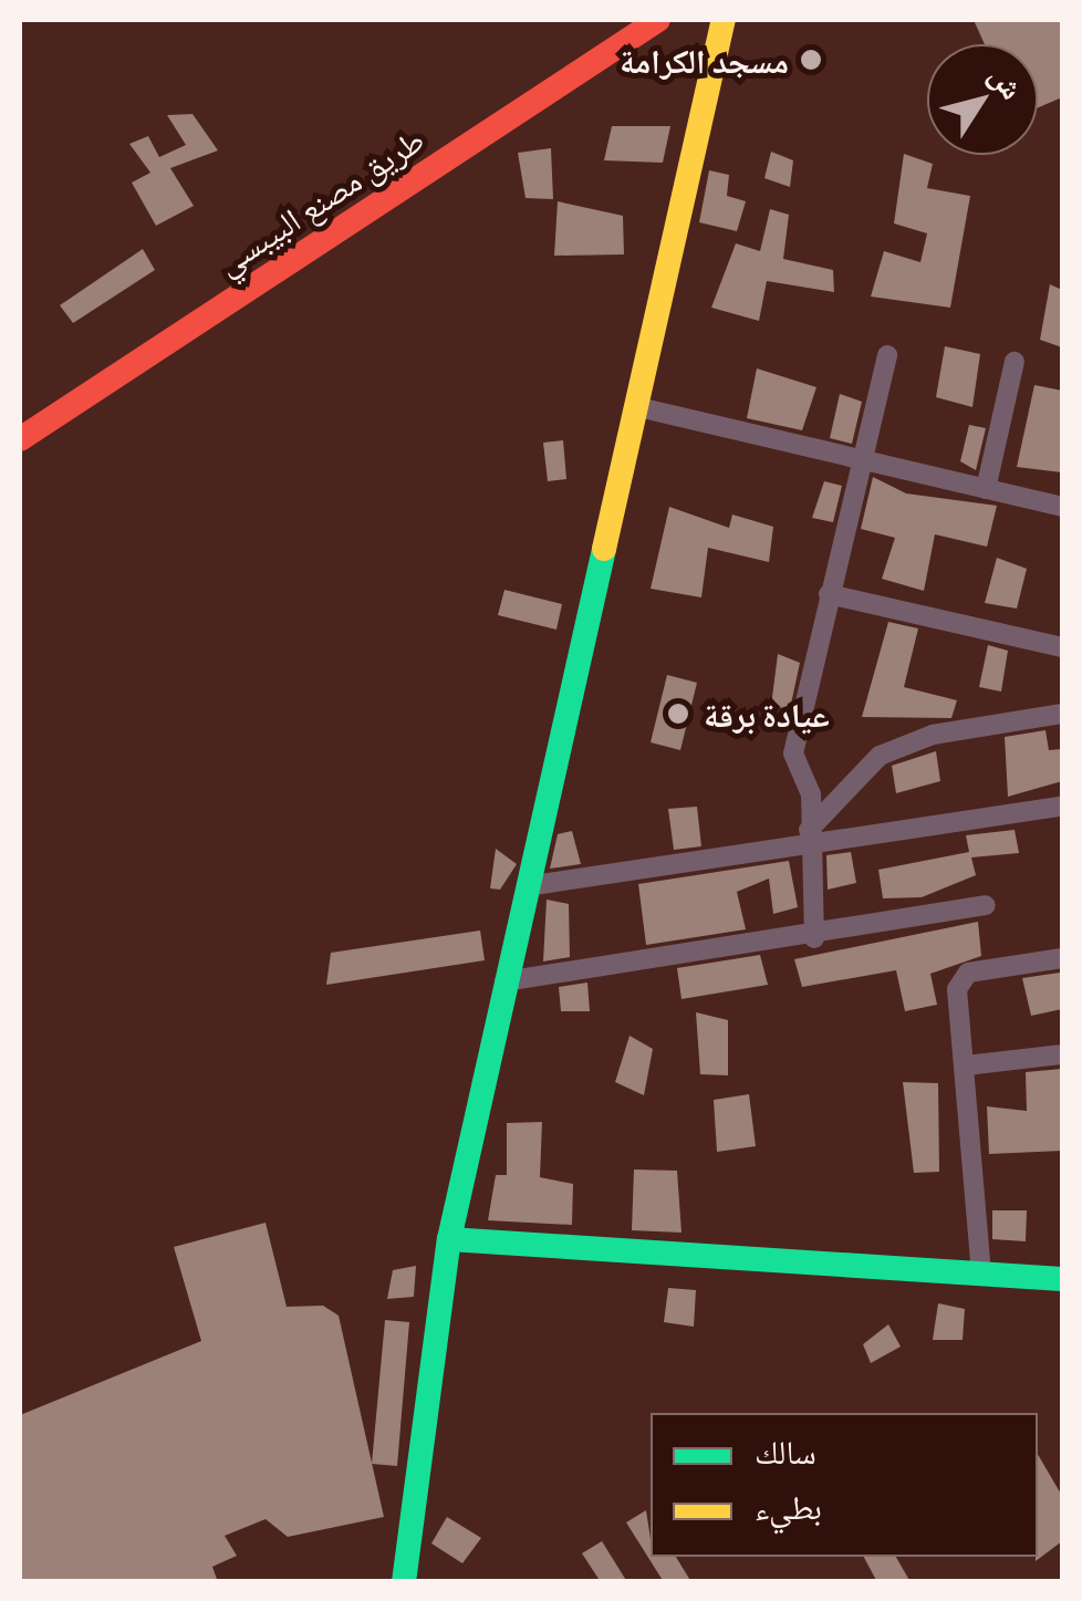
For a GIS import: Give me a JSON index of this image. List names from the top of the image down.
{
  "streets": {
    "street": ["طريق مصنع البيبسي"]
  },
  "places": ["مسجد الكرامة", "عيادة برقة"],
  "legend": ["سالك", "بطيء"],
  "north": "top right"
}
